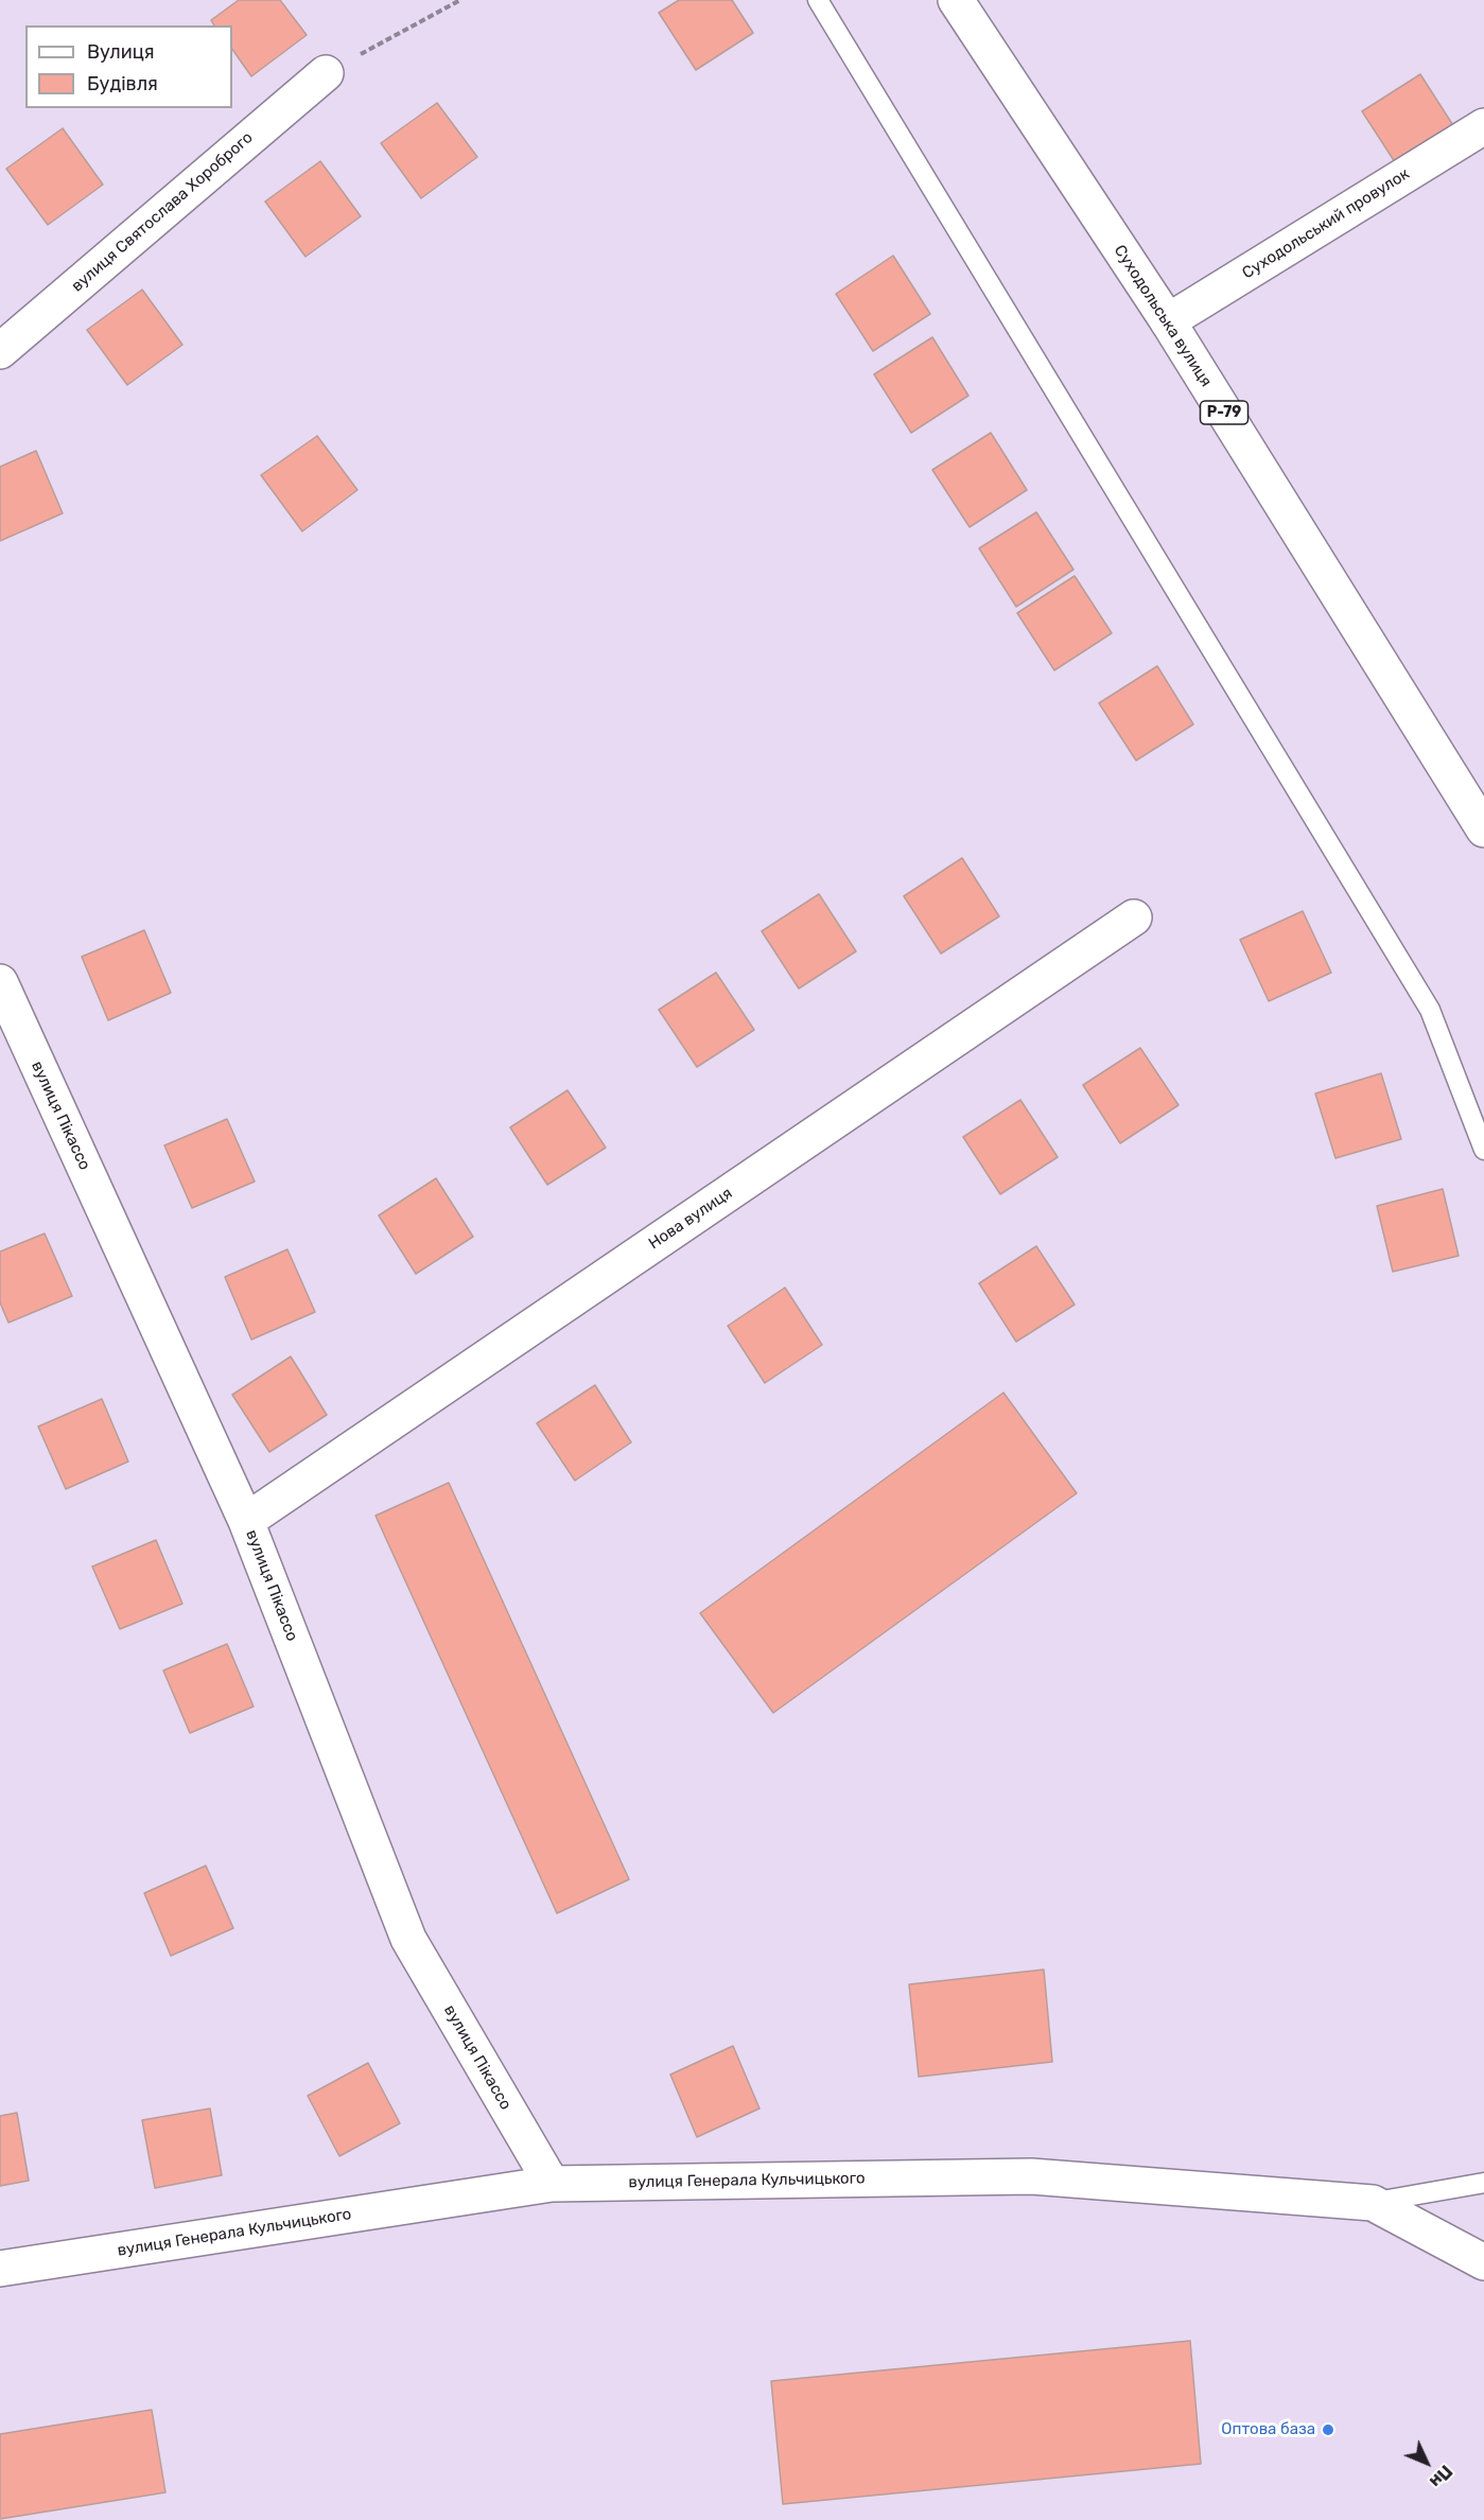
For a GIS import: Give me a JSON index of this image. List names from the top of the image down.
{
  "streets": {
    "street": [
      "вулиця Святослава Хороброго",
      "Суходольський провулок",
      "Суходольська вулиця",
      "Р-79",
      "вулиця Пікассо",
      "Нова вулиця",
      "вулиця Генерала Кульчицького"
    ]
  },
  "crossings": [
    ["Суходольський провулок", "Суходольська вулиця"],
    ["вулиця Пікассо", "Нова вулиця"],
    ["вулиця Пікассо", "вулиця Генерала Кульчицького"]
  ],
  "places": ["Оптова база"],
  "legend": ["Вулиця", "Будівля"],
  "north": "bottom right"
}
